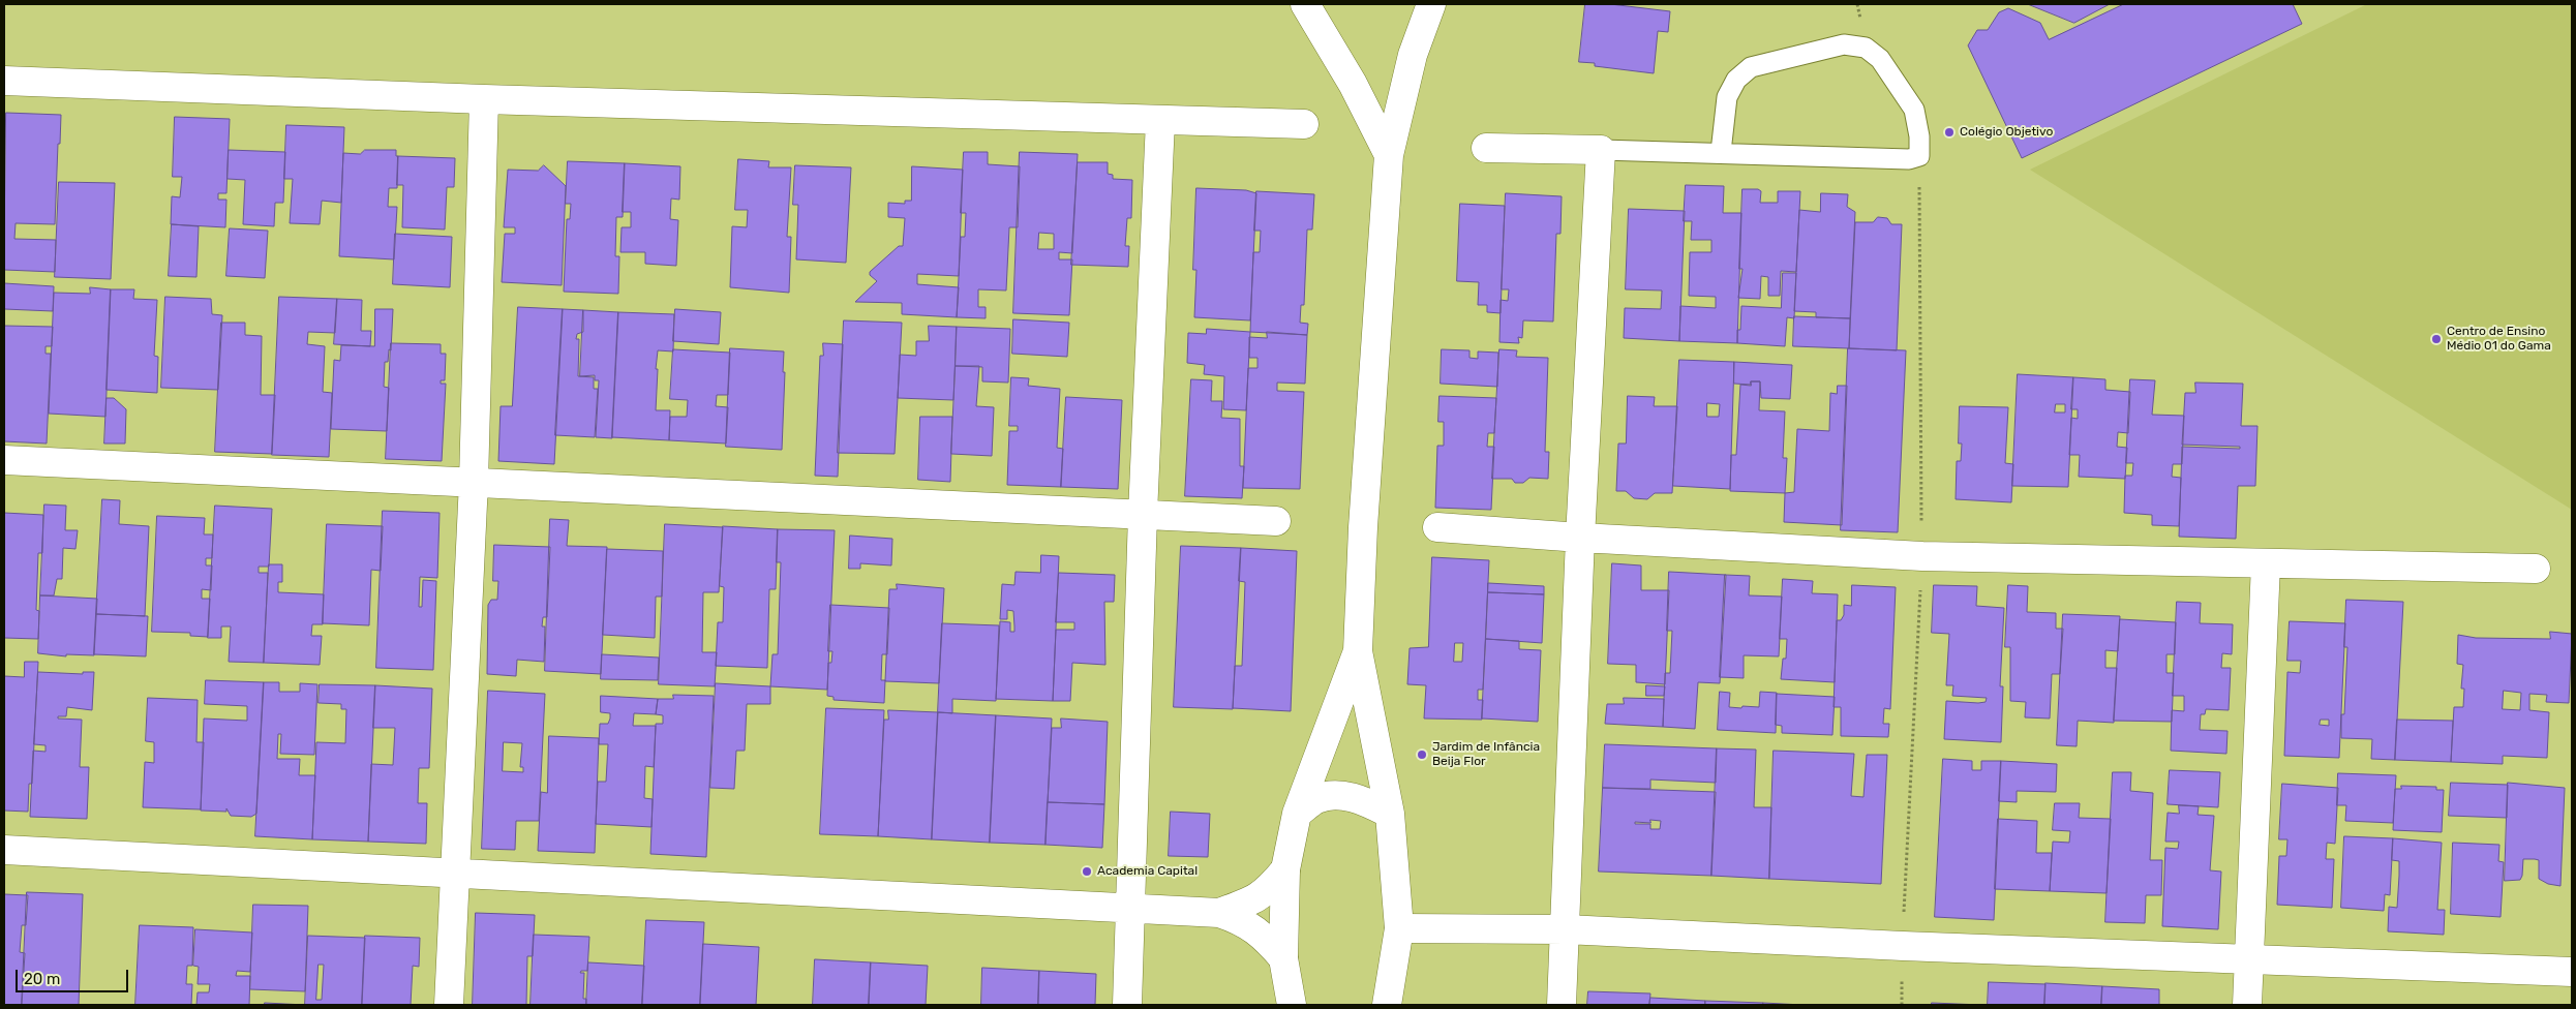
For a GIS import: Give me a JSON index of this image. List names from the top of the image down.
{
  "places": [
    "Colégio Objetivo",
    "Centro de Ensino Médio 01 do Gama",
    "Jardim de Infância Beija Flor",
    "Academia Capital"
  ],
  "scale_bar": "20 m"
}
